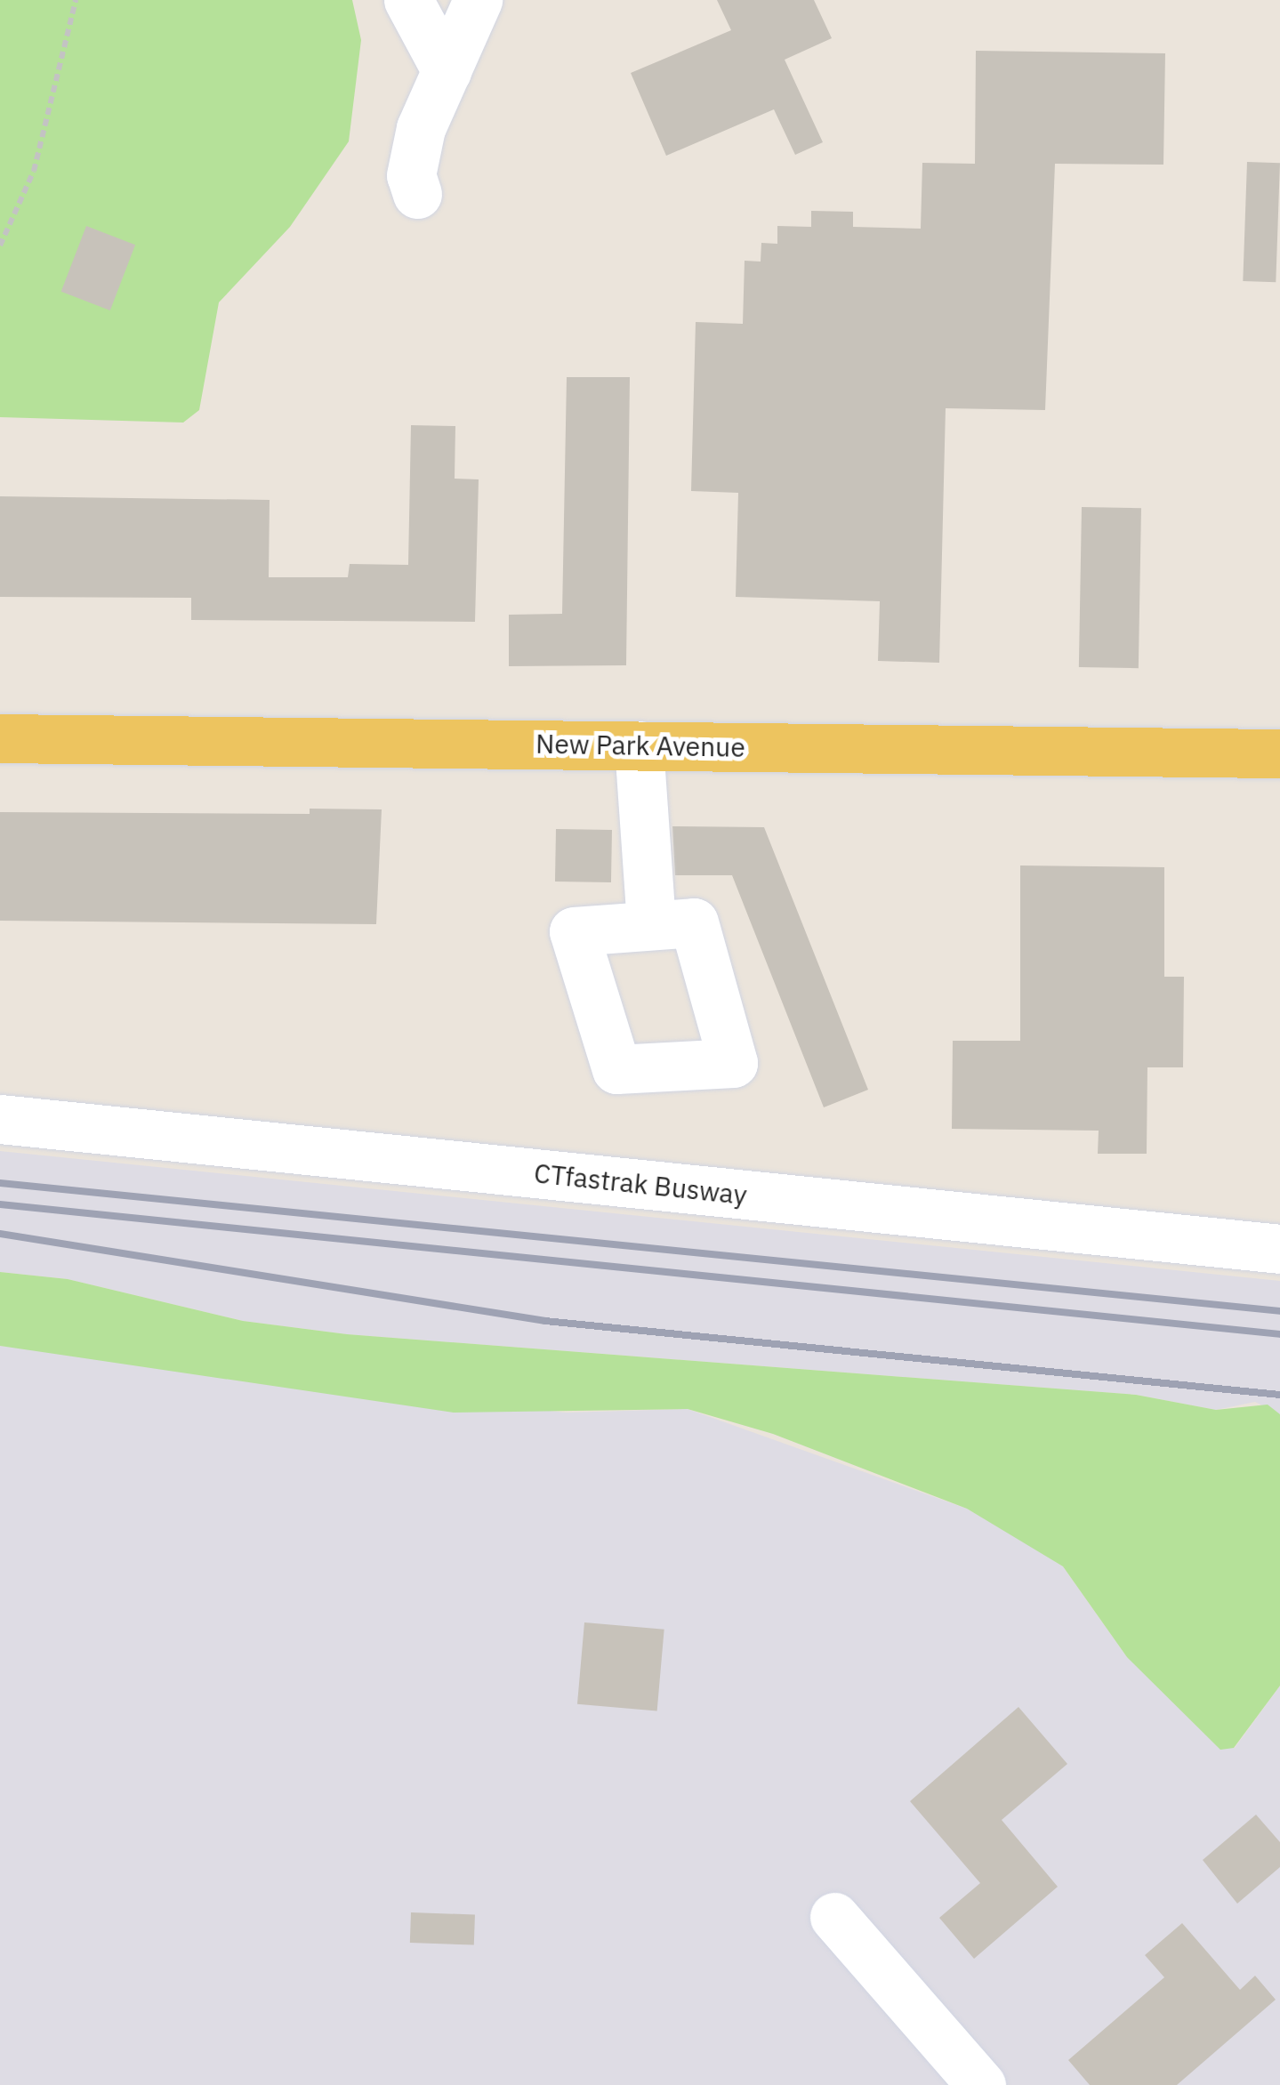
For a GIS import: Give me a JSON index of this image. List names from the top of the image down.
{
  "streets": {
    "main road": ["New Park Avenue"],
    "street": ["CTfastrak Busway"]
  }
}
